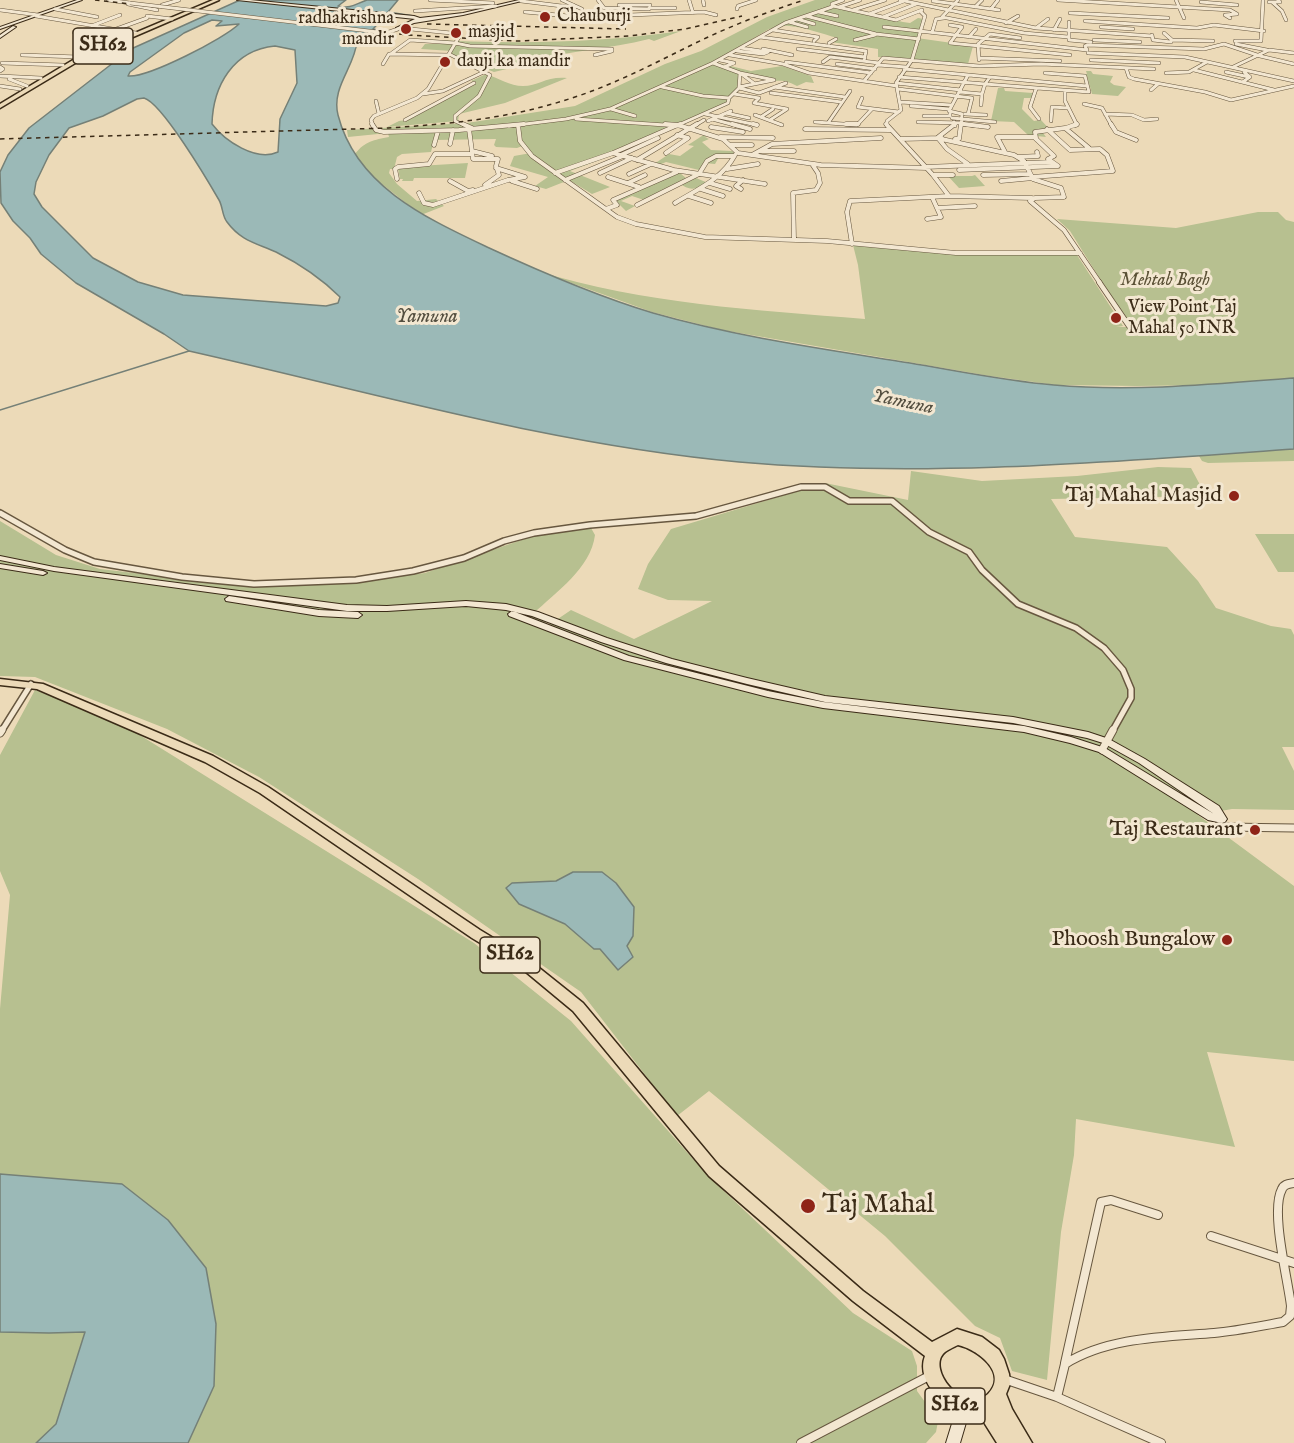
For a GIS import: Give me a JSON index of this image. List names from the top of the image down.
{
  "streets": {
    "main road": ["SH62"]
  },
  "water": ["Yamuna"],
  "parks": ["Mehtab Bagh"],
  "places": [
    "Chauburji",
    "radhakrishna mandir",
    "masjid",
    "dauji ka mandir",
    "View Point Taj Mahal 50 INR",
    "Taj Mahal Masjid",
    "Taj Restaurant",
    "Phoosh Bungalow",
    "Taj Mahal"
  ]
}
